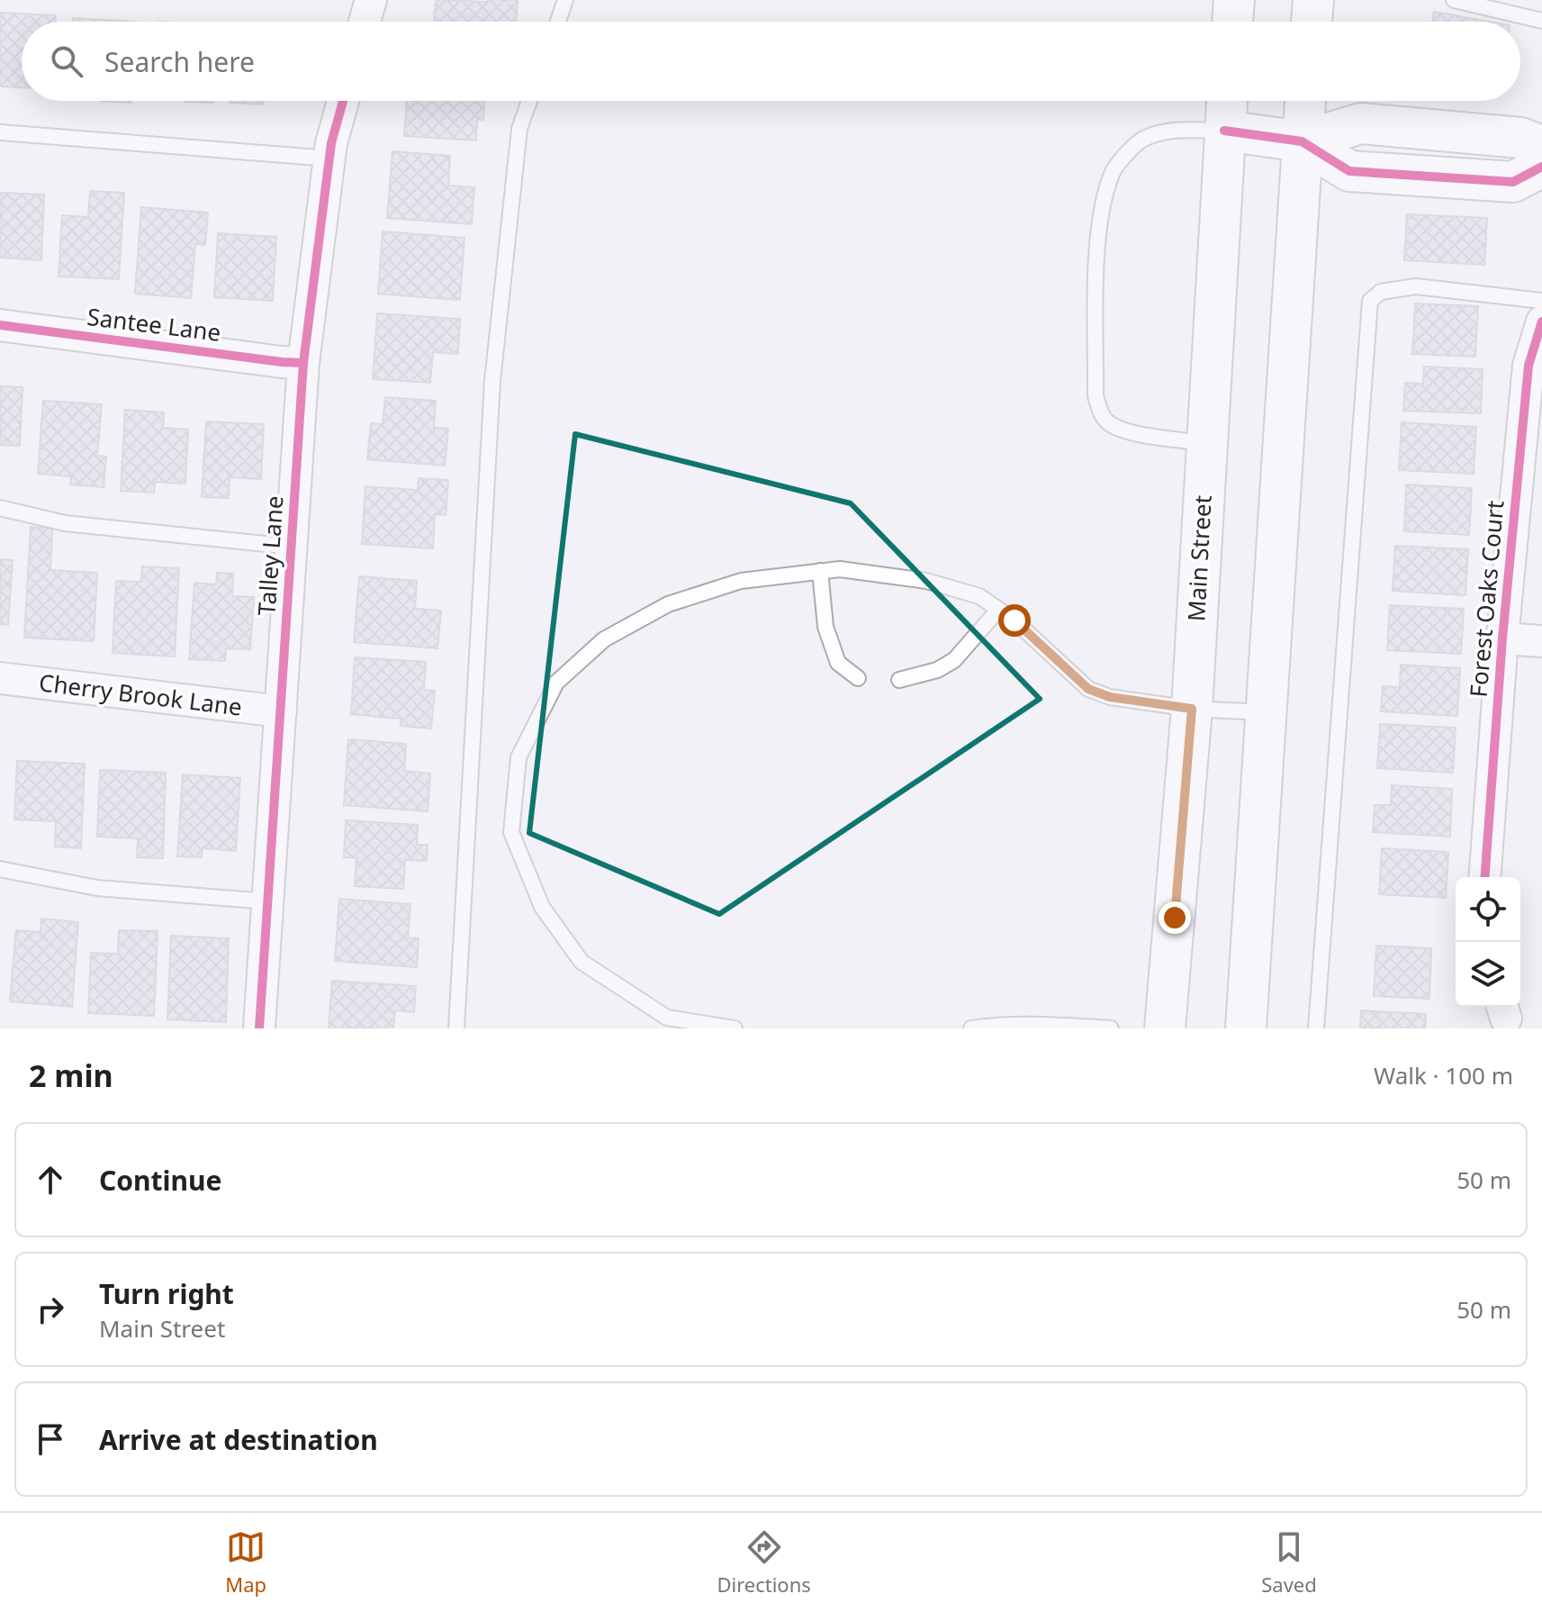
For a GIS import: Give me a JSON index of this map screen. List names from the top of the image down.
{
  "streets": {
    "main road": ["Main Street"],
    "street": [
      "Santee Lane",
      "Talley Lane",
      "Forest Oaks Court",
      "Cherry Brook Lane"
    ]
  },
  "crossings": [
    ["Santee Lane", "Talley Lane"],
    ["Talley Lane", "Cherry Brook Lane"]
  ],
  "page": {
    "search": "Search here",
    "heading": ["2 min", "Walk · 100 m"],
    "list": [
      ["Continue", "50 m"],
      ["Turn right", "Main Street", "50 m"],
      "Arrive at destination"
    ],
    "nav": ["Map", "Directions", "Saved"]
  }
}
